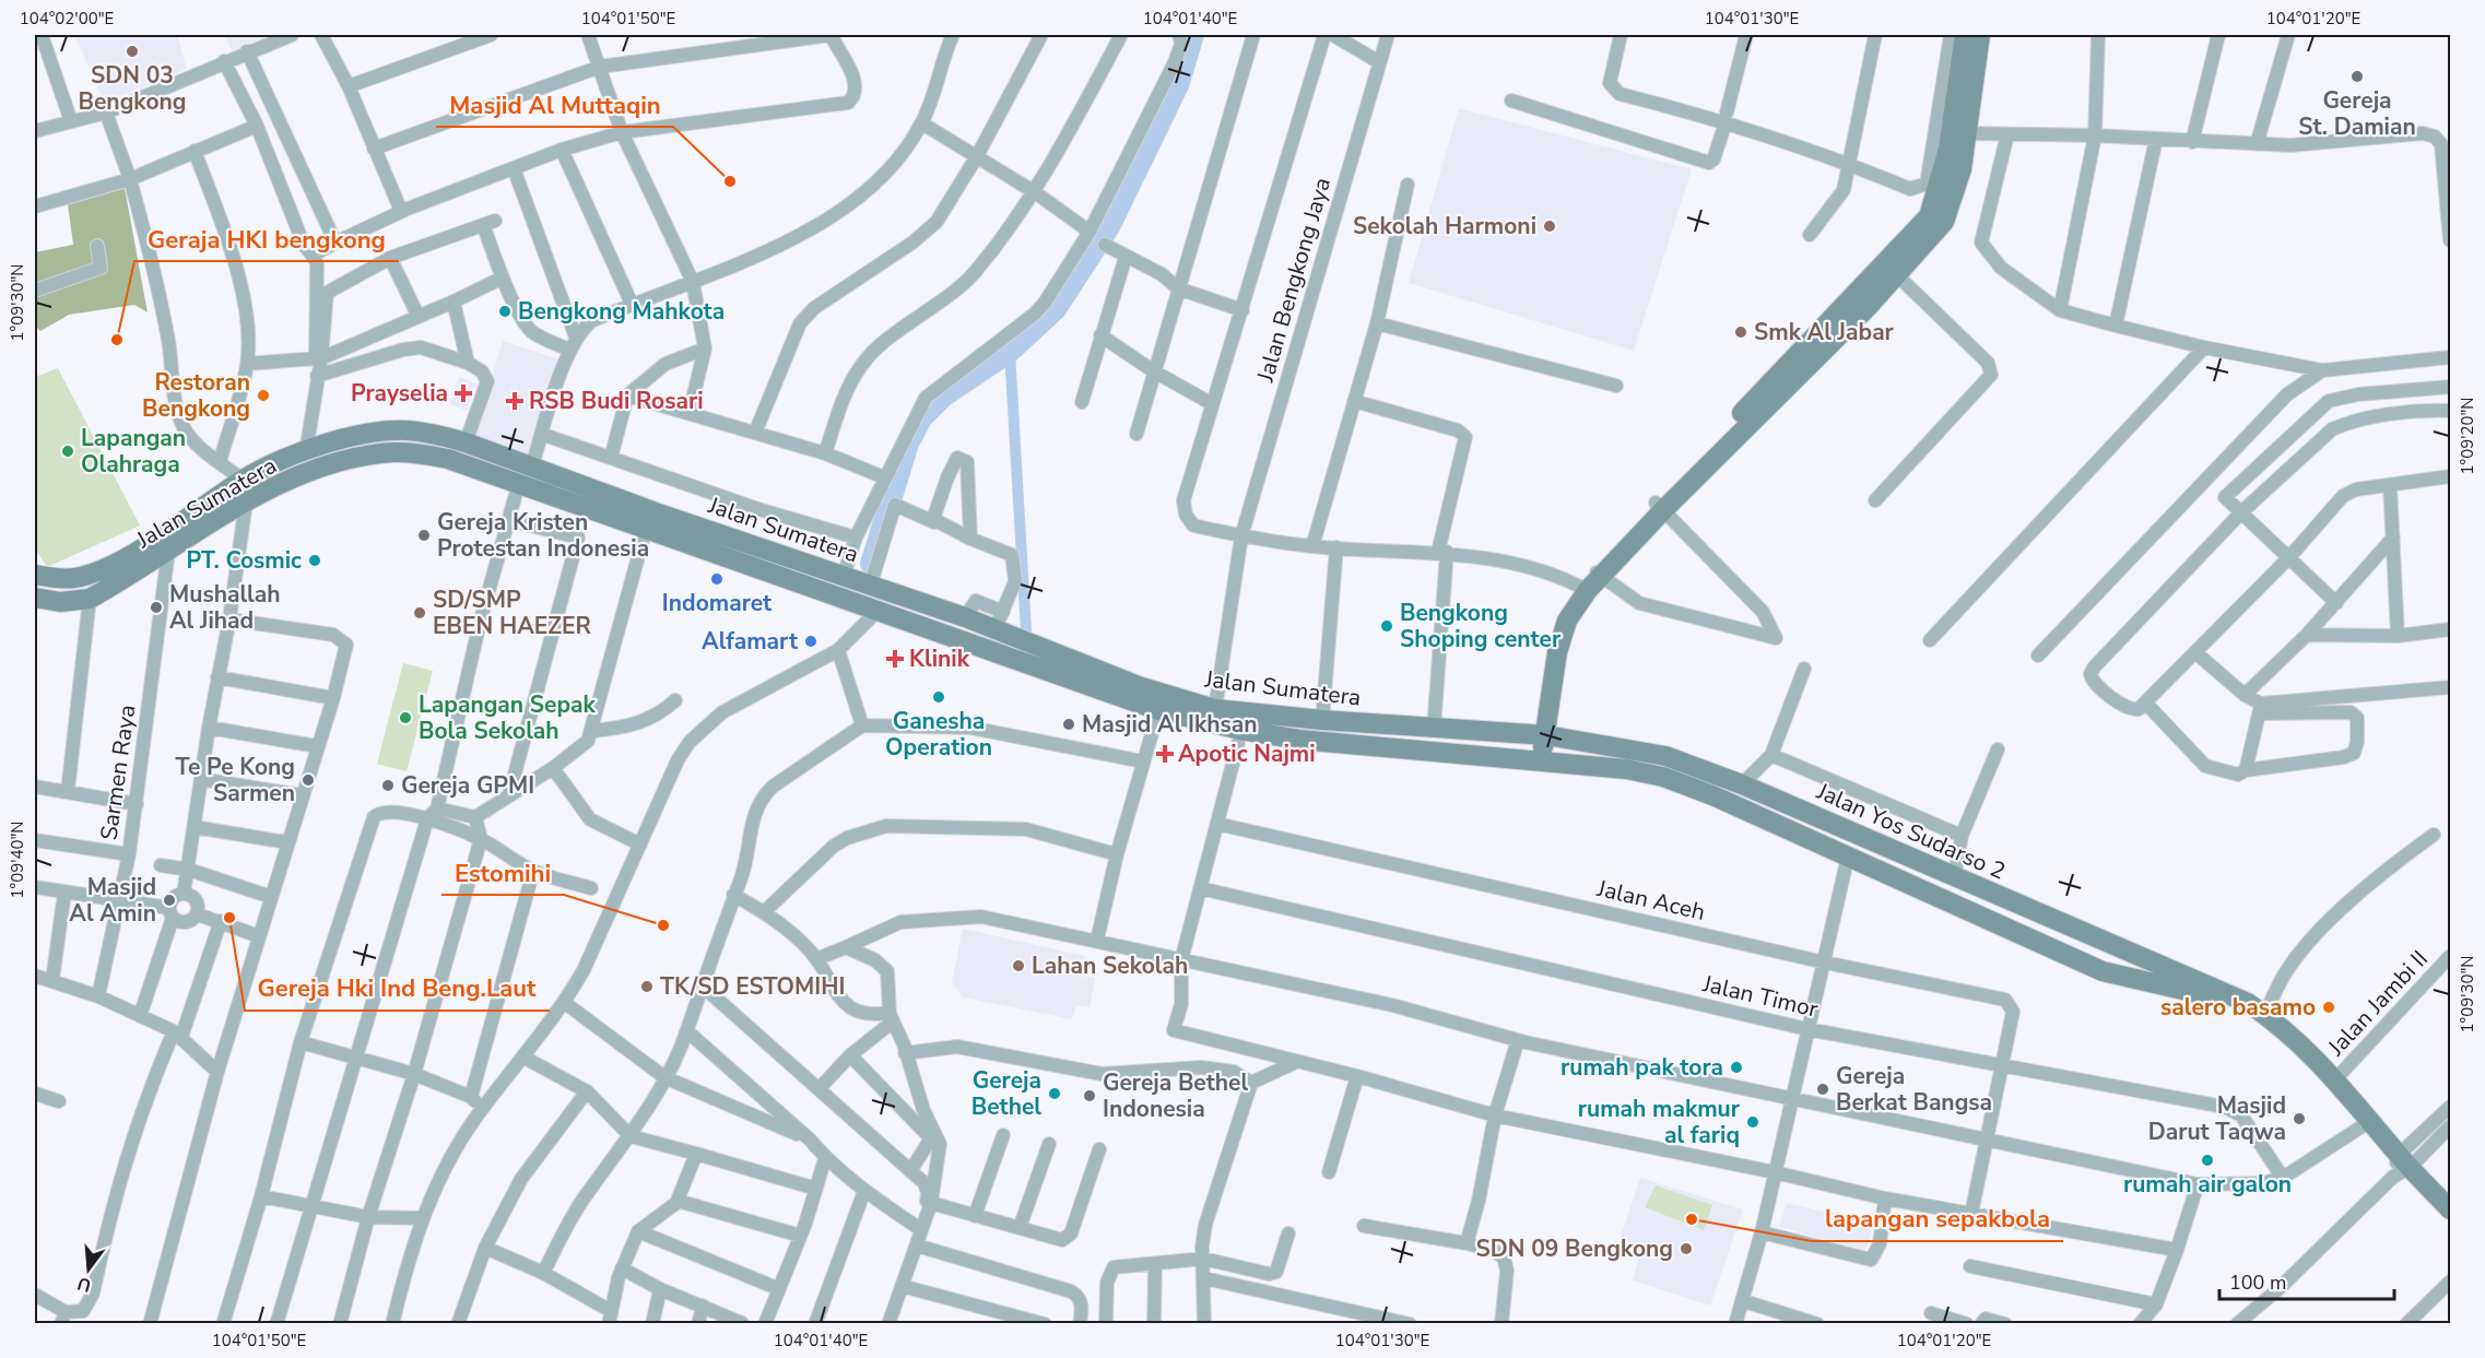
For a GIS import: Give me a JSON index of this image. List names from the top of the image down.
{
  "streets": {
    "main road": ["Jalan Sumatera", "Jalan Yos Sudarso 2"],
    "street": [
      "Jalan Bengkong Jaya",
      "Sarmen Raya",
      "Jalan Aceh",
      "Jalan Timor",
      "Jalan Jambi II"
    ]
  },
  "crossings": [
    ["Jalan Bengkong Jaya", "Jalan Sumatera"],
    ["Jalan Sumatera", "Sarmen Raya"],
    ["Jalan Sumatera", "Jalan Yos Sudarso 2"],
    ["Jalan Yos Sudarso 2", "Jalan Jambi II"],
    ["Jalan Aceh", "Jalan Timor"]
  ],
  "places": {
    "other": [
      "SDN 03 Bengkong",
      "Gereja St. Damian",
      "Masjid Al Muttaqin",
      "Sekolah Harmoni",
      "Bengkong Mahkota",
      "Smk Al Jabar",
      "Geraja HKI bengkong",
      "Restoran Bengkong",
      "Lapangan Olahraga",
      "Gereja Kristen Protestan Indonesia",
      "PT. Cosmic",
      "Indomaret",
      "Mushallah Al Jihad",
      "SD/SMP EBEN HAEZER",
      "Bengkong Shoping center",
      "Alfamart",
      "Ganesha Operation",
      "Lapangan Sepak Bola Sekolah",
      "Masjid Al Ikhsan",
      "Te Pe Kong Sarmen",
      "Gereja GPMI",
      "Masjid Al Amin",
      "Gereja Hki Ind Beng.Laut",
      "Estomihi",
      "Lahan Sekolah",
      "TK/SD ESTOMIHI",
      "salero basamo",
      "rumah pak tora",
      "Gereja Berkat Bangsa",
      "Gereja Bethel",
      "Gereja Bethel Indonesia",
      "Masjid Darut Taqwa",
      "rumah makmur al fariq",
      "rumah air galon",
      "lapangan sepakbola",
      "SDN 09 Bengkong"
    ],
    "health": [
      "Prayselia",
      "RSB Budi Rosari",
      "Klinik",
      "Apotic Najmi"
    ]
  },
  "scale_bar": "100 m",
  "north": "bottom",
  "coordinates": [
    "104°02'00\"E",
    "104°01'50\"E",
    "104°01'40\"E",
    "104°01'30\"E",
    "104°01'20\"E",
    "1°09'30\"N",
    "1°09'20\"N",
    "1°09'40\"N"
  ]
}
